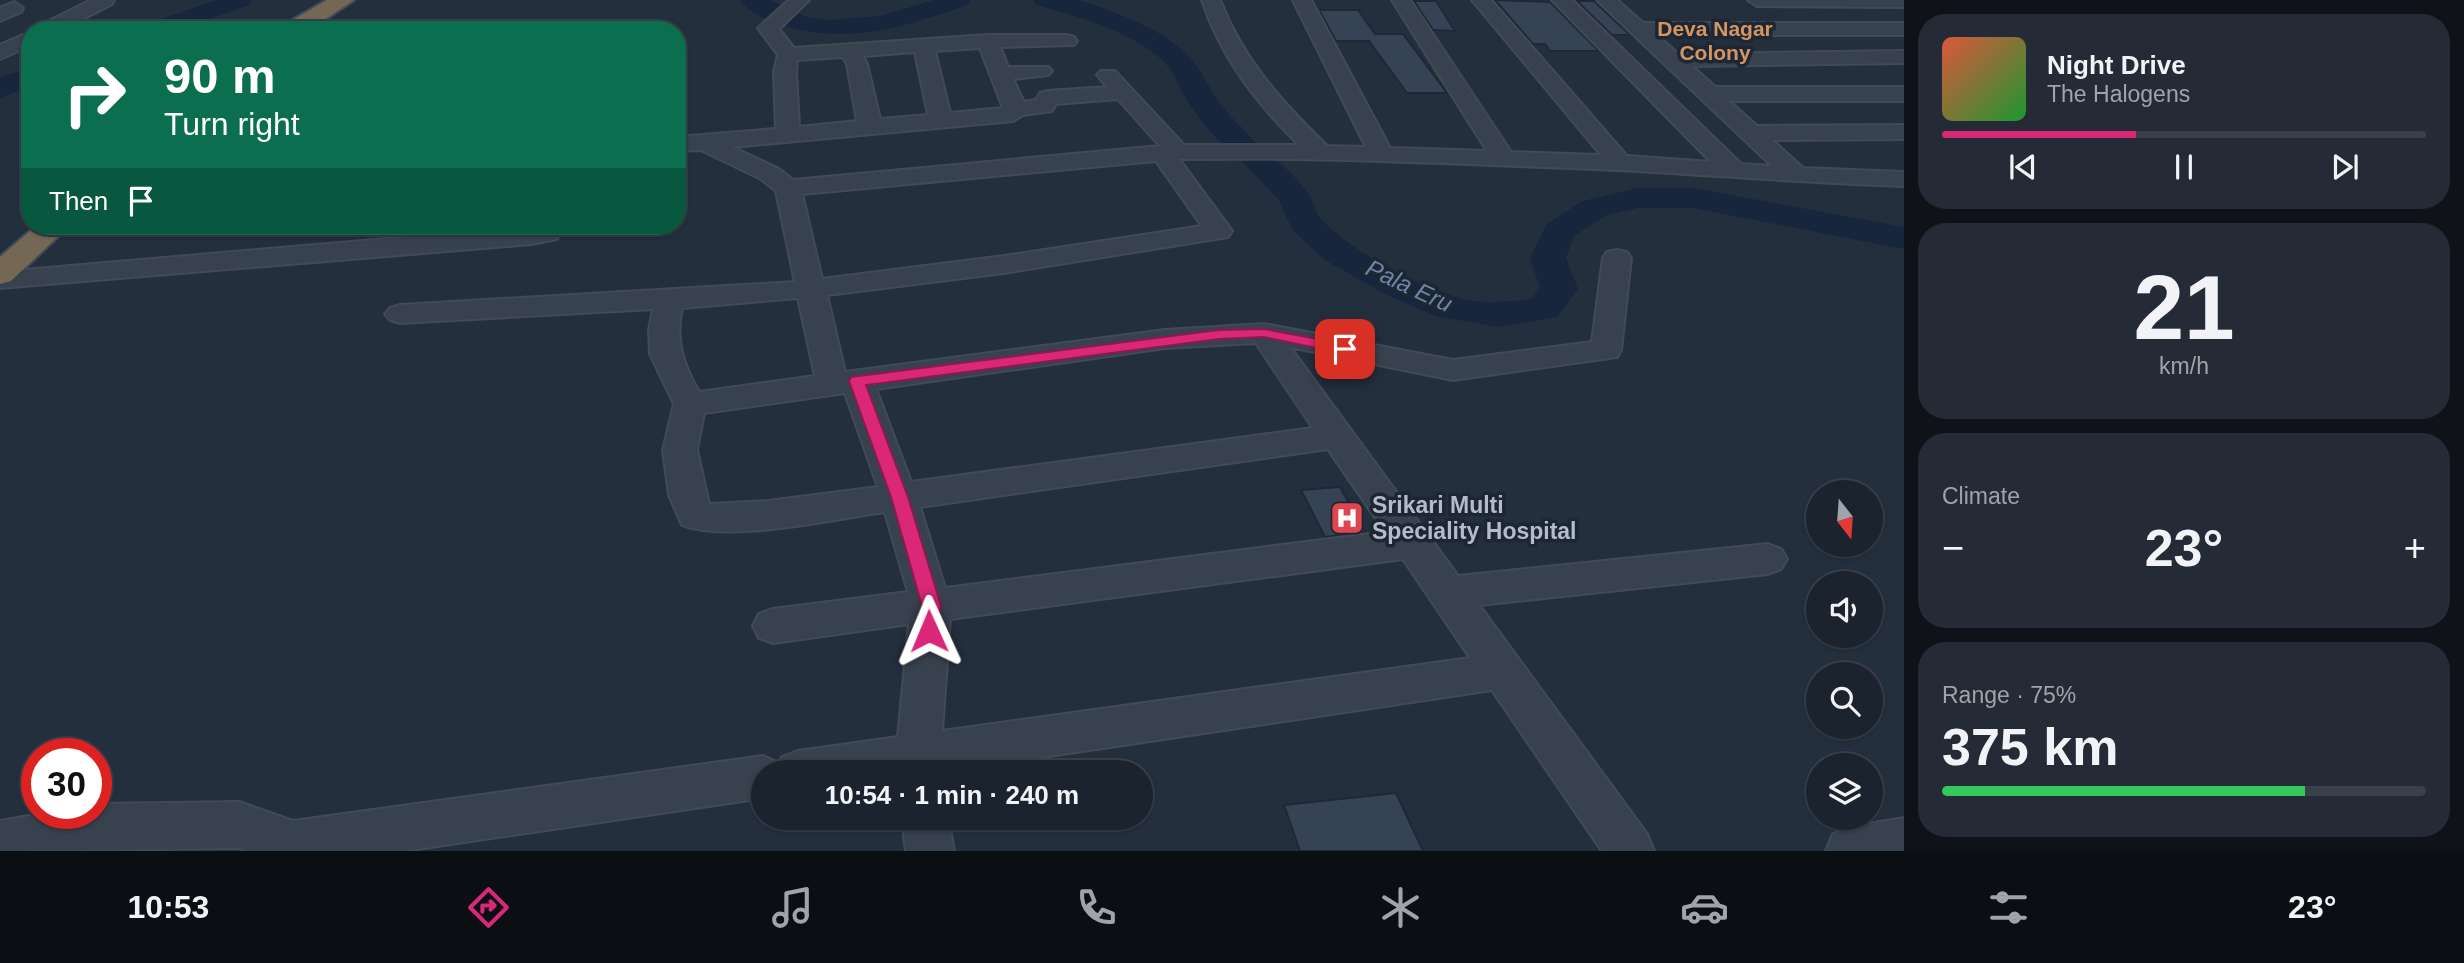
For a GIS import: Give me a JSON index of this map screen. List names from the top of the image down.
{
  "districts": ["Deva Nagar Colony"],
  "water": ["Pala Eru"],
  "places": {
    "hospital": ["Srikari Multi Speciality Hospital"]
  },
  "north": "bottom",
  "page": {
    "turn": ["90 m", "Turn right"],
    "song": ["Night Drive", "The Halogens"],
    "then": "Then",
    "tile": [
      ["21", "km/h"],
      "Climate",
      ["Range · 75%", "375 km"]
    ],
    "heat": ["−", "23°", "+"],
    "limit": "30",
    "trip": "10:54 · 1 min · 240 m",
    "tabs": ["10:53", "23°"]
  }
}
